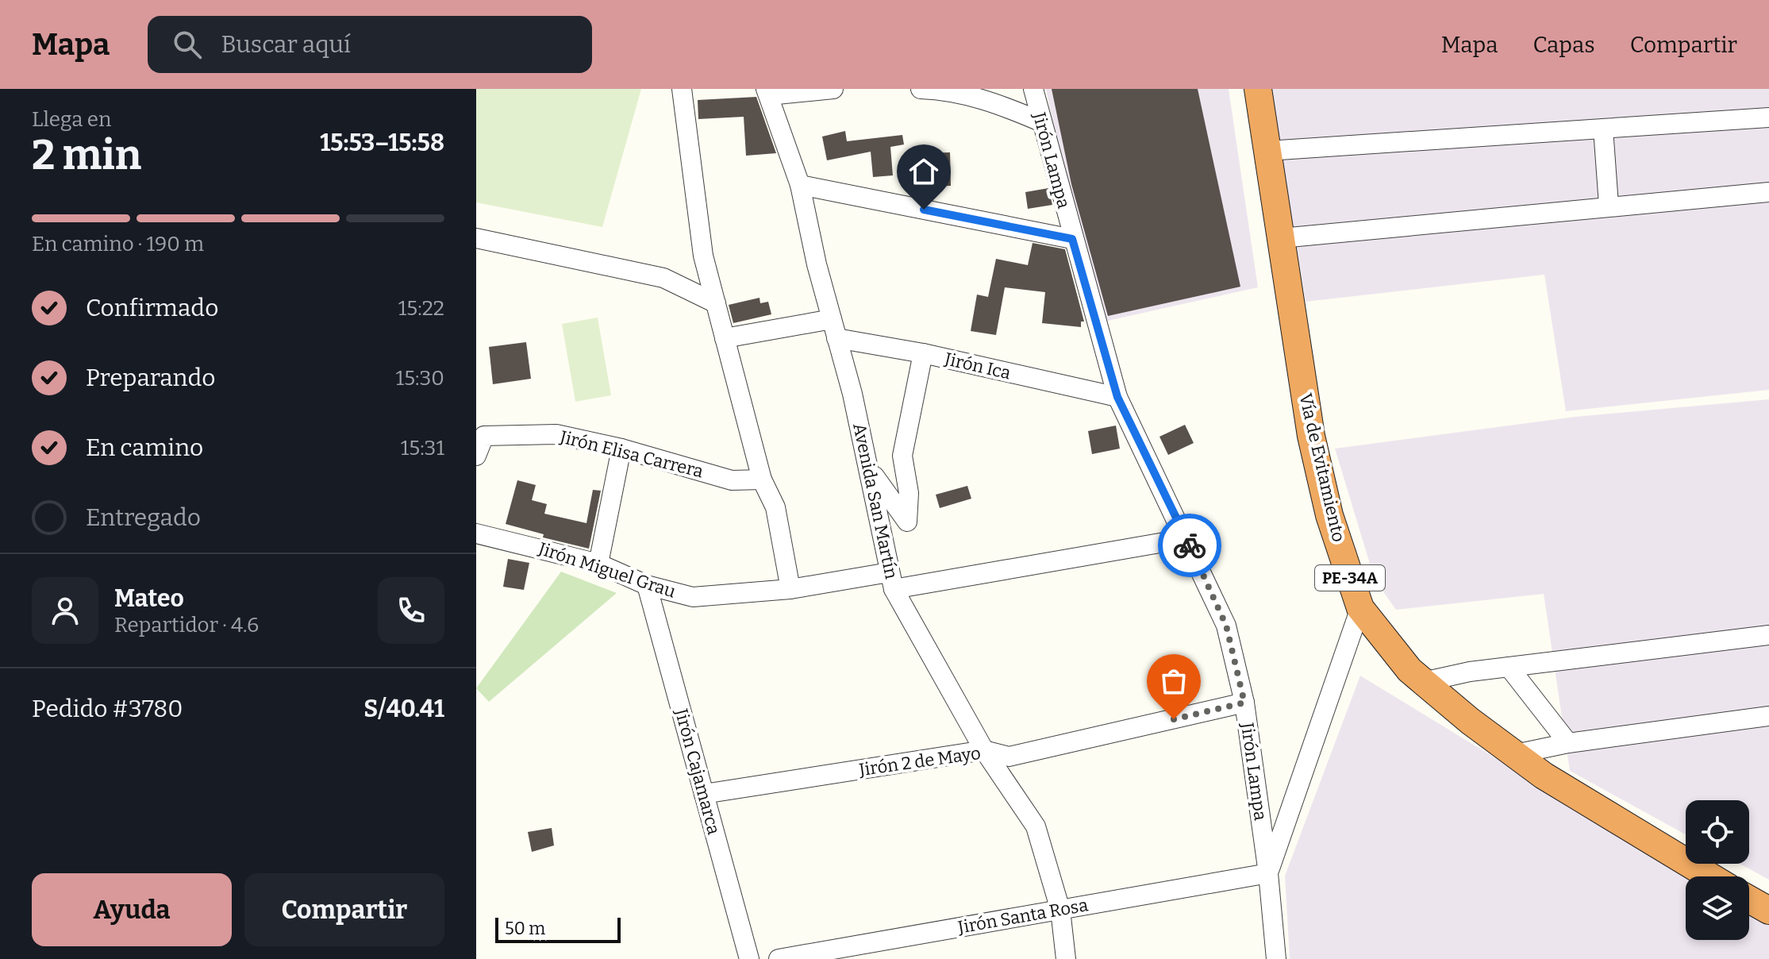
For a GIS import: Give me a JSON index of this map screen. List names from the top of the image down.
{
  "streets": {
    "highway": ["Vía de Evitamiento", "PE-34A"],
    "street": [
      "Jirón Lampa",
      "Jirón Ica",
      "Jirón Elisa Carrera",
      "Avenida San Martín",
      "Jirón Miguel Grau",
      "Jirón 2 de Mayo",
      "Jirón Cajamarca",
      "Jirón Santa Rosa"
    ]
  },
  "crossings": [
    ["Jirón Lampa", "Jirón Ica"],
    ["Jirón Lampa", "Jirón Miguel Grau"],
    ["Jirón Lampa", "Jirón 2 de Mayo"],
    ["Jirón Lampa", "Jirón Santa Rosa"],
    ["Jirón Ica", "Avenida San Martín"],
    ["Avenida San Martín", "Jirón Miguel Grau"],
    ["Avenida San Martín", "Jirón 2 de Mayo"],
    ["Avenida San Martín", "Jirón Santa Rosa"],
    ["Jirón Miguel Grau", "Jirón Cajamarca"],
    ["Jirón 2 de Mayo", "Jirón Cajamarca"]
  ],
  "scale_bar": "50 m",
  "page": {
    "header": "Mapa",
    "search": "Buscar aquí",
    "nav": ["Mapa", "Capas", "Compartir"],
    "heading": ["2 min", "Llega en", "15:53–15:58"],
    "panel": [
      "Mateo",
      "Repartidor · 4.6",
      "Pedido #3780",
      "S/40.41"
    ],
    "bar": "En camino · 190 m",
    "list": [
      ["Confirmado", "15:22"],
      ["Preparando", "15:30"],
      ["En camino", "15:31"],
      "Entregado"
    ],
    "buttons": ["Ayuda", "Compartir"],
    "scale": "50 m"
  }
}
